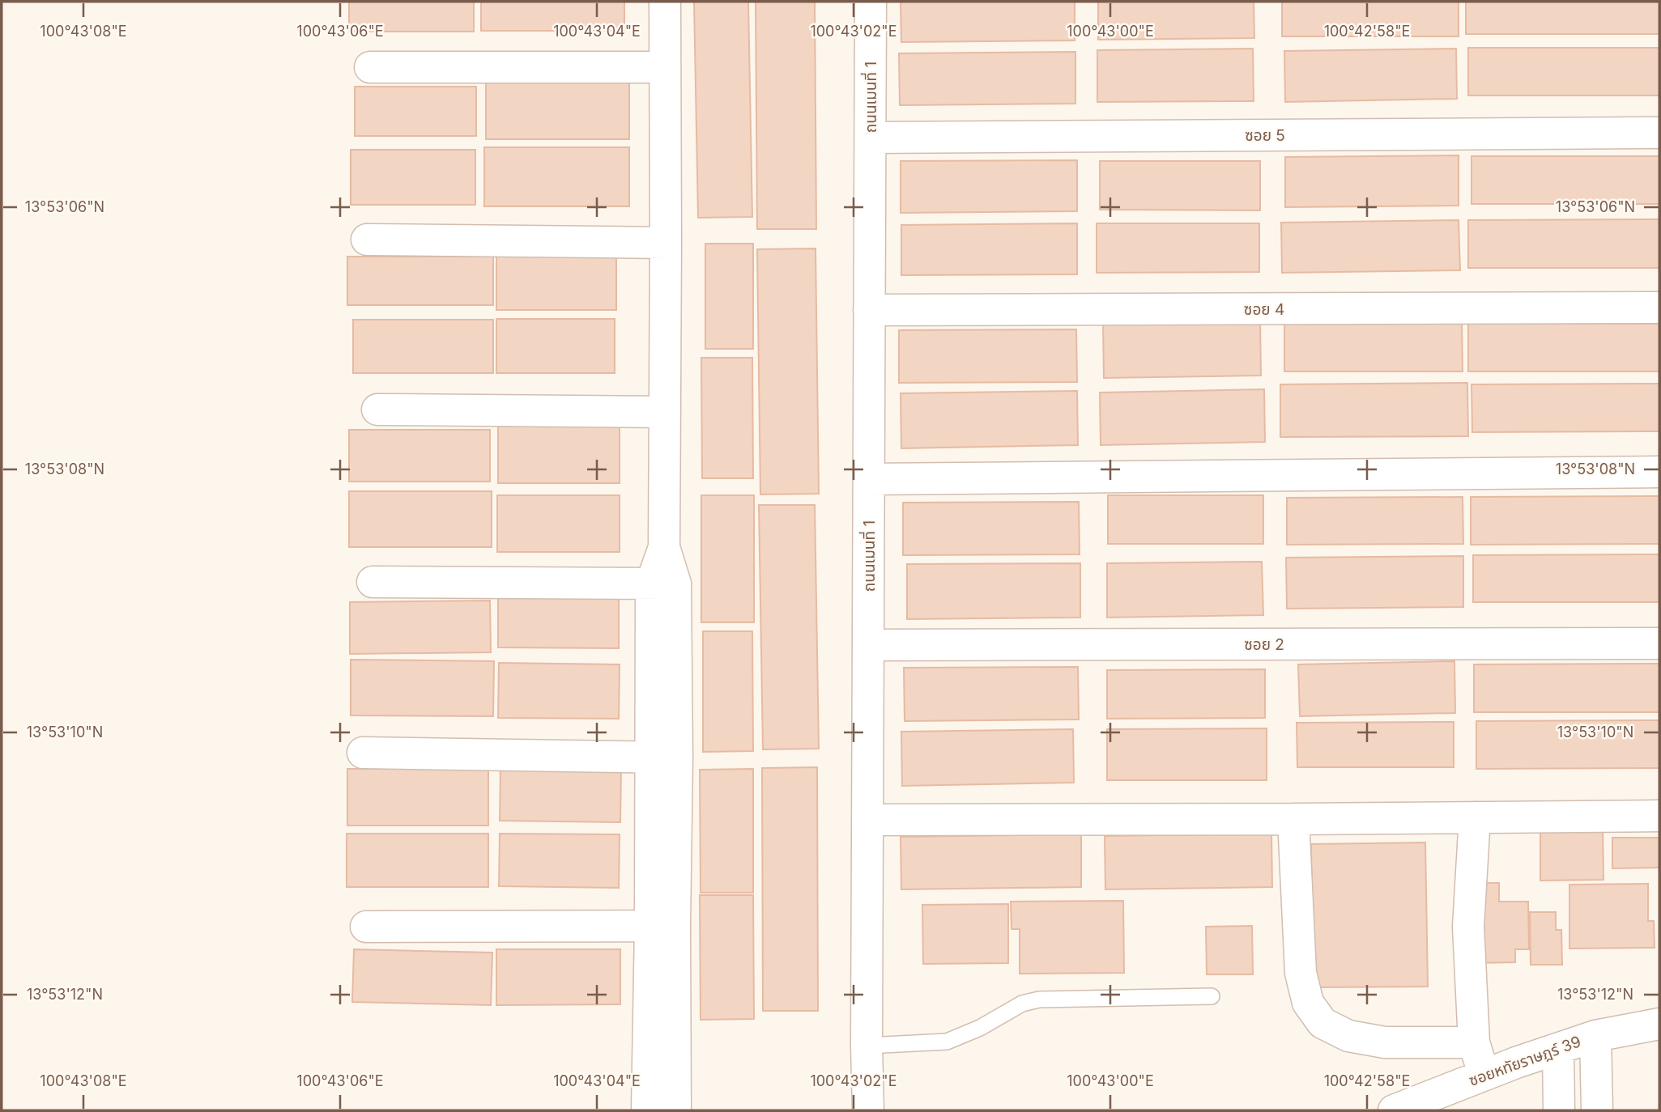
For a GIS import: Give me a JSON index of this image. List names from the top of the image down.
{
  "streets": {
    "street": [
      "ถนนเมนที่ 1",
      "ซอย 5",
      "ซอย 4",
      "ซอย 2",
      "ซอยหทัยราษฎร์ 39"
    ]
  },
  "crossings": [
    ["ถนนเมนที่ 1", "ซอย 5"],
    ["ถนนเมนที่ 1", "ซอย 4"],
    ["ถนนเมนที่ 1", "ซอย 2"]
  ],
  "coordinates": [
    "100°43'08\"E",
    "100°43'06\"E",
    "100°43'04\"E",
    "100°43'02\"E",
    "100°43'00\"E",
    "100°42'58\"E",
    "13°53'06\"N",
    "13°53'08\"N",
    "13°53'10\"N",
    "13°53'12\"N"
  ]
}
